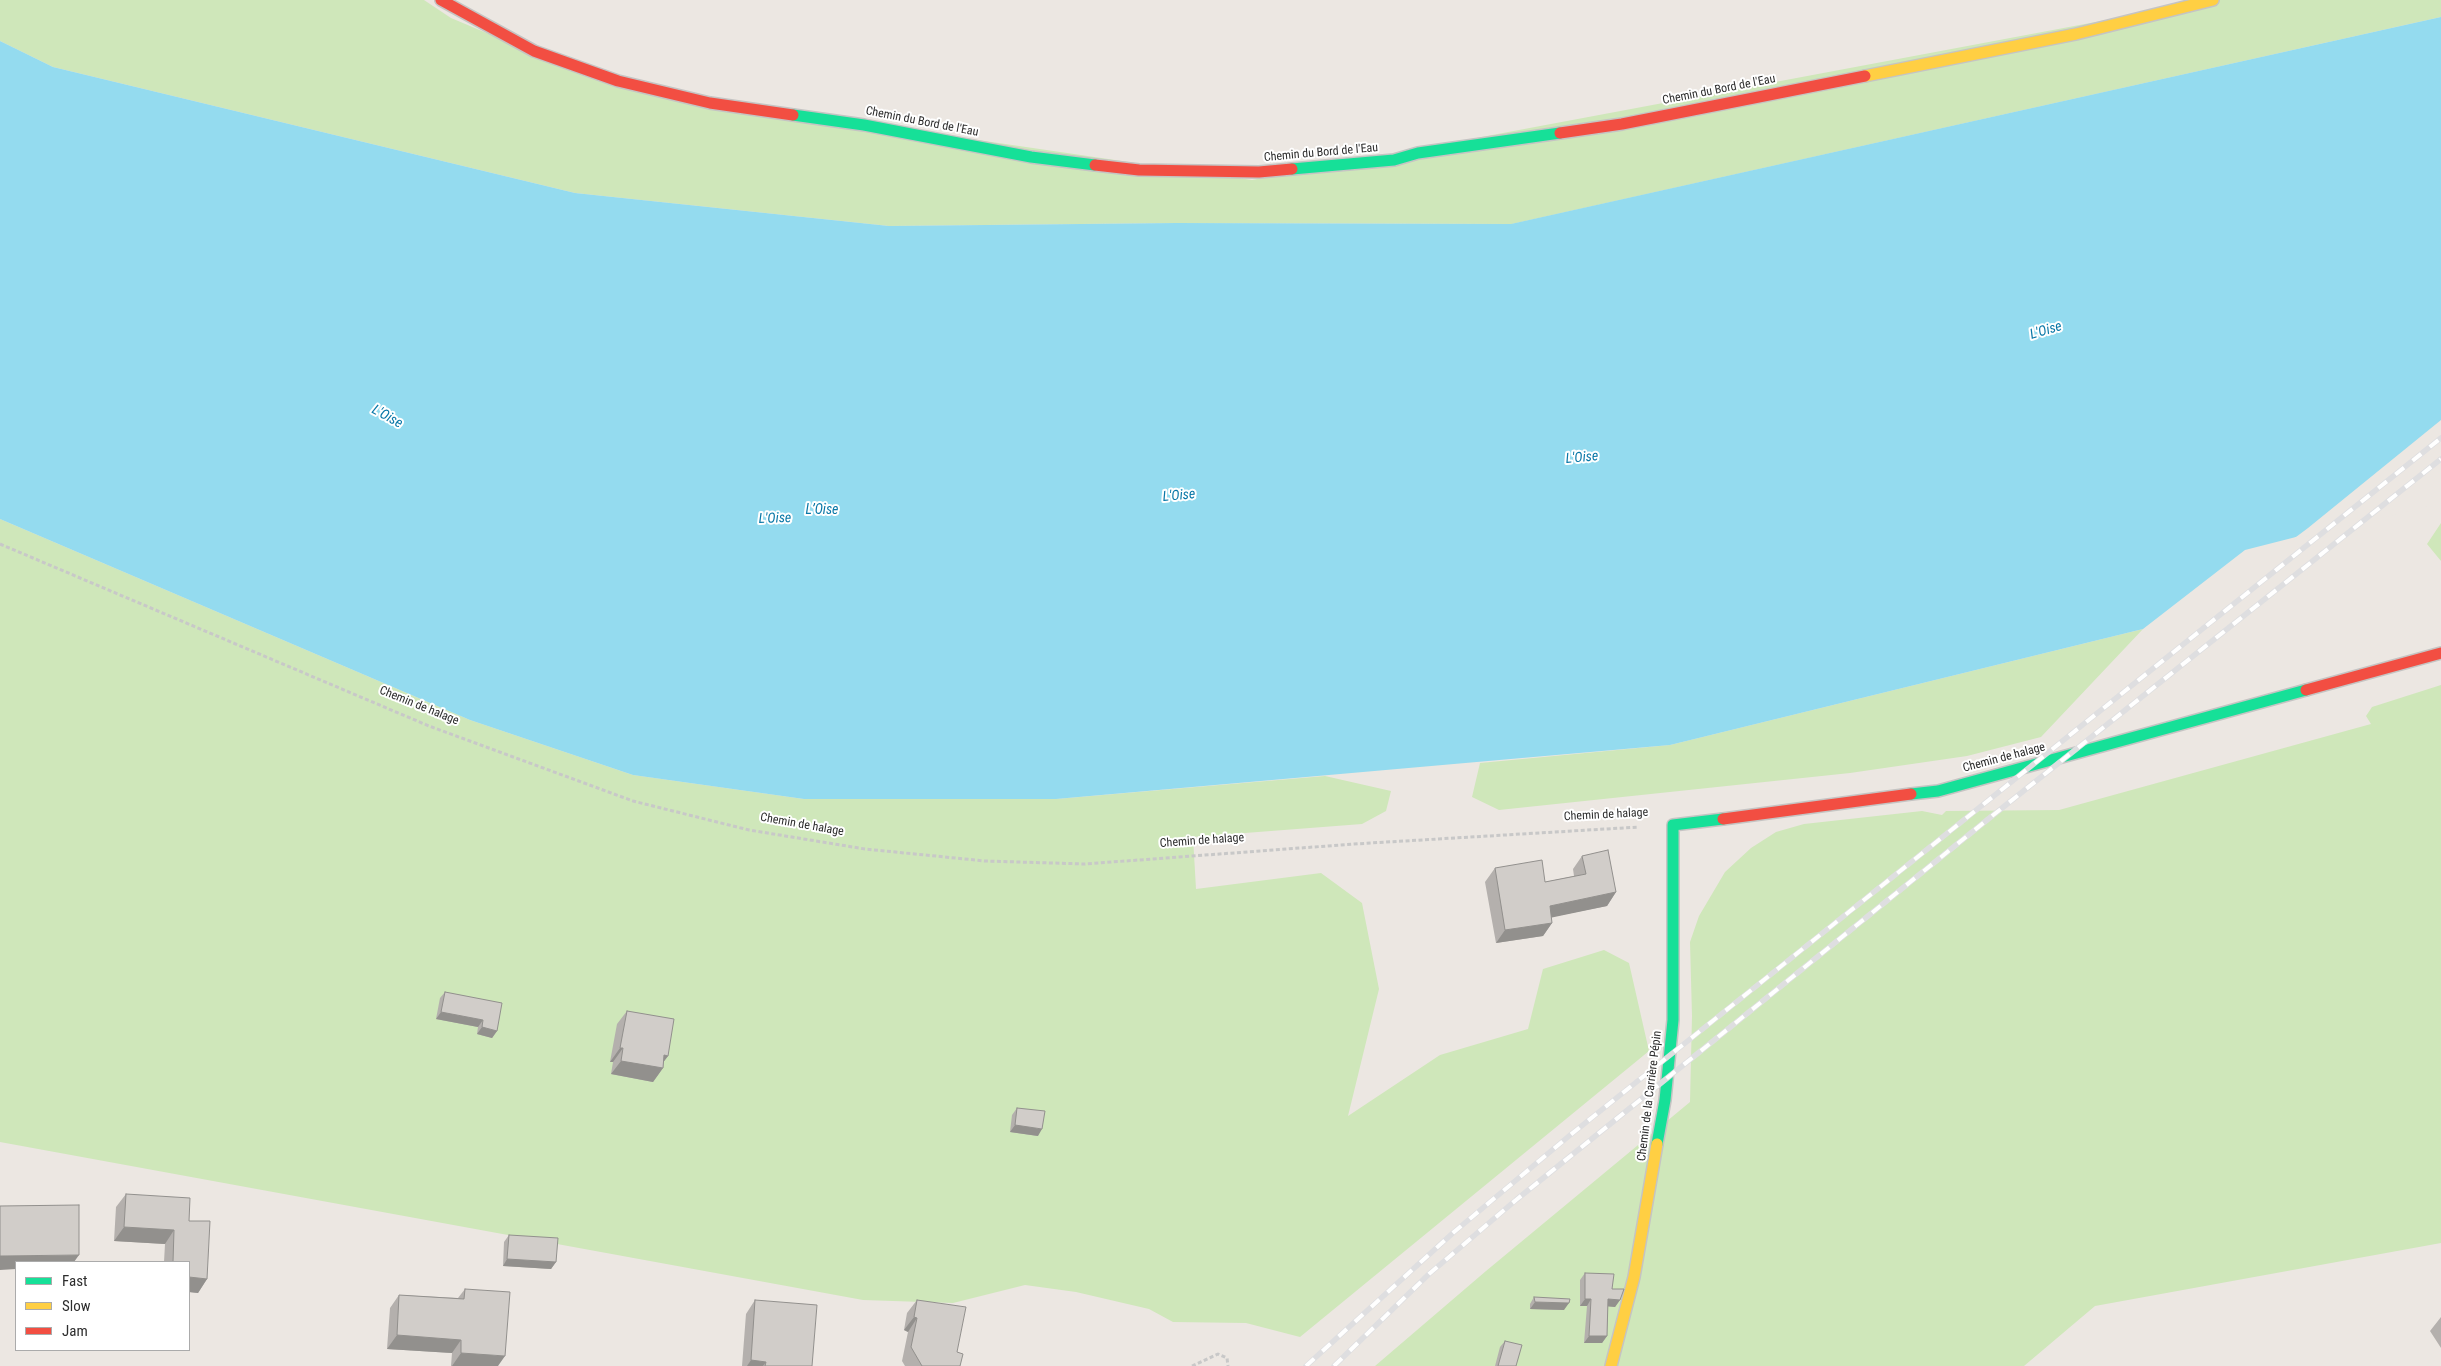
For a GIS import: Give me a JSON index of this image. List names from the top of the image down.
{
  "streets": {
    "street": ["Chemin du Bord de l'Eau", "Chemin de halage", "Chemin de la Carrière Pépin"]
  },
  "crossings": [
    ["Chemin de halage", "Chemin de la Carrière Pépin"]
  ],
  "water": ["L'Oise", "L’Oise"],
  "legend": ["Fast", "Slow", "Jam"]
}
